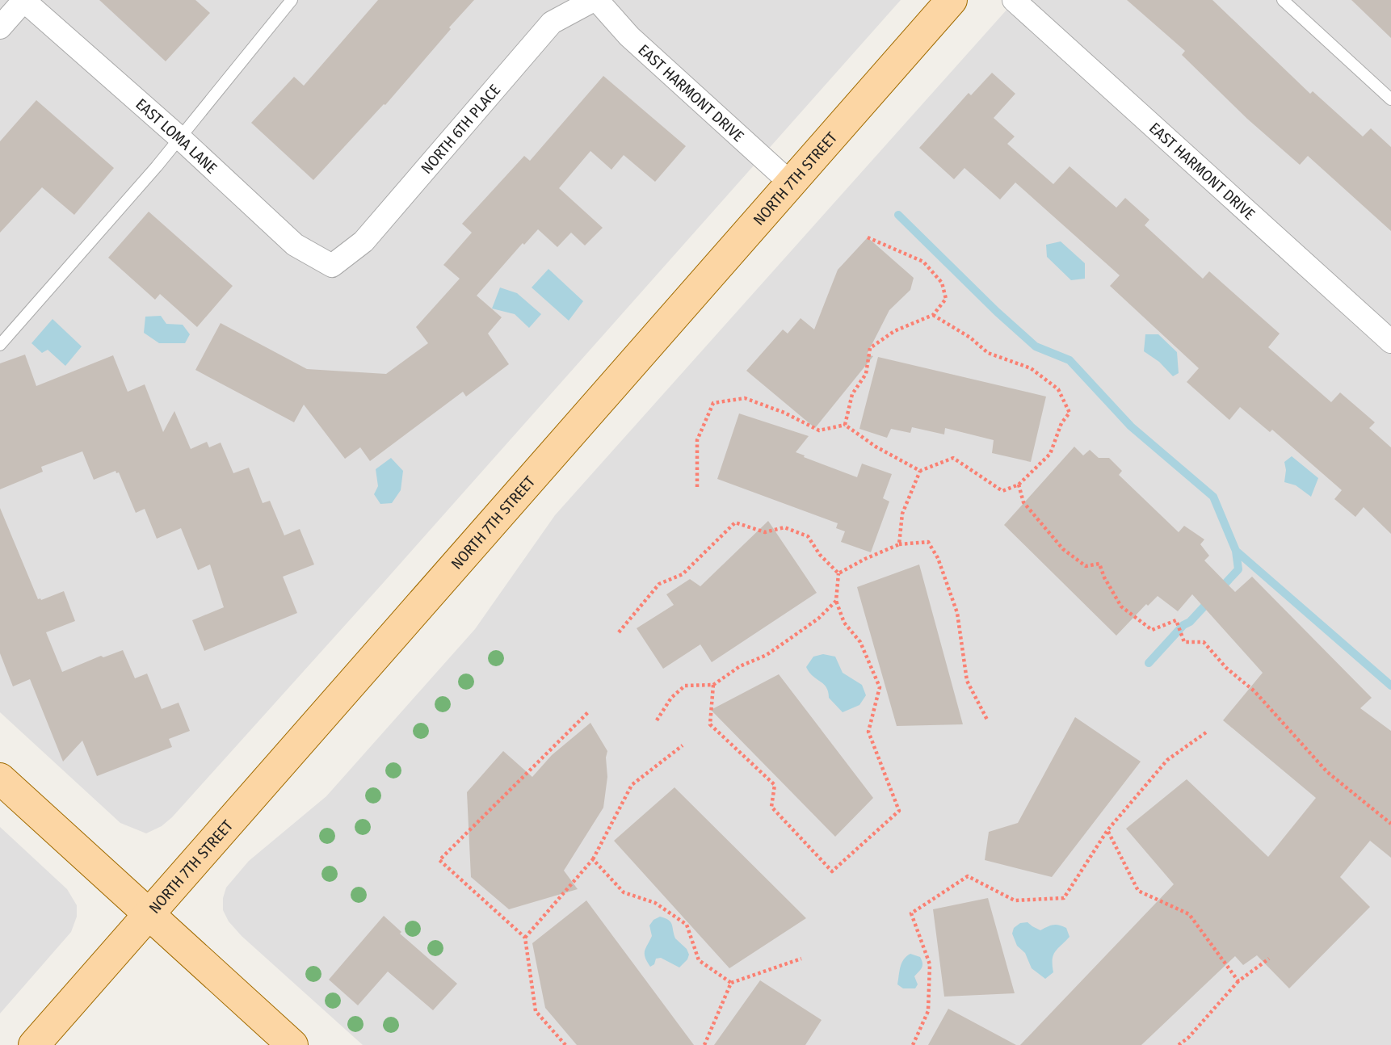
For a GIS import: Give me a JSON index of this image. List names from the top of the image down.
{
  "streets": {
    "main road": ["NORTH 7TH STREET"],
    "street": ["EAST HARMONT DRIVE", "NORTH 6TH PLACE", "EAST LOMA LANE"]
  },
  "crossings": [
    ["EAST HARMONT DRIVE", "NORTH 6TH PLACE"],
    ["EAST HARMONT DRIVE", "NORTH 7TH STREET"],
    ["NORTH 6TH PLACE", "EAST LOMA LANE"]
  ]
}
